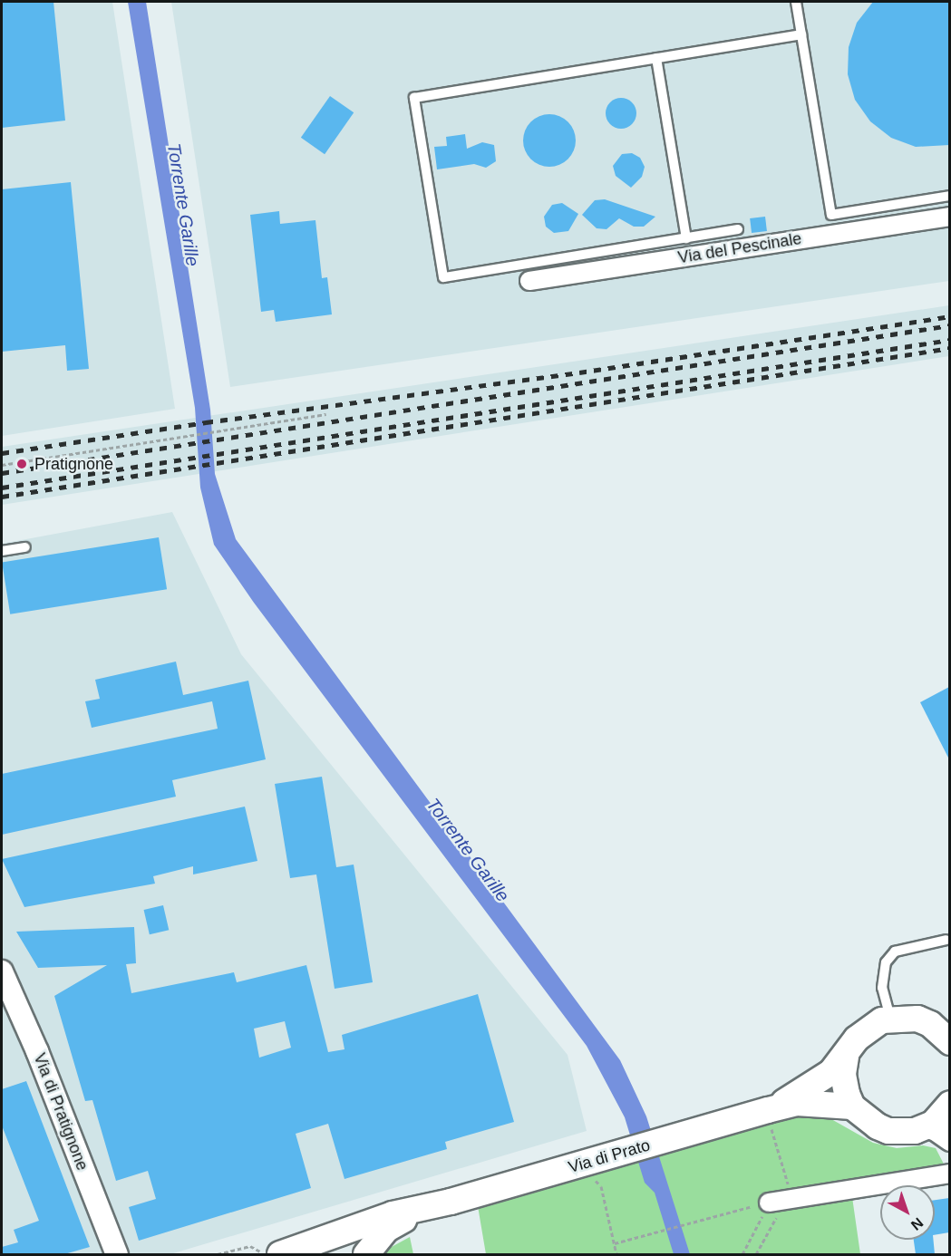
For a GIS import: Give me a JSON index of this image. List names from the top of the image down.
{
  "streets": {
    "main road": ["Via di Prato"],
    "street": ["Via del Pescinale", "Via di Pratignone"]
  },
  "water": ["Torrente Garille"],
  "places": ["Pratignone"],
  "north": "bottom right"
}
